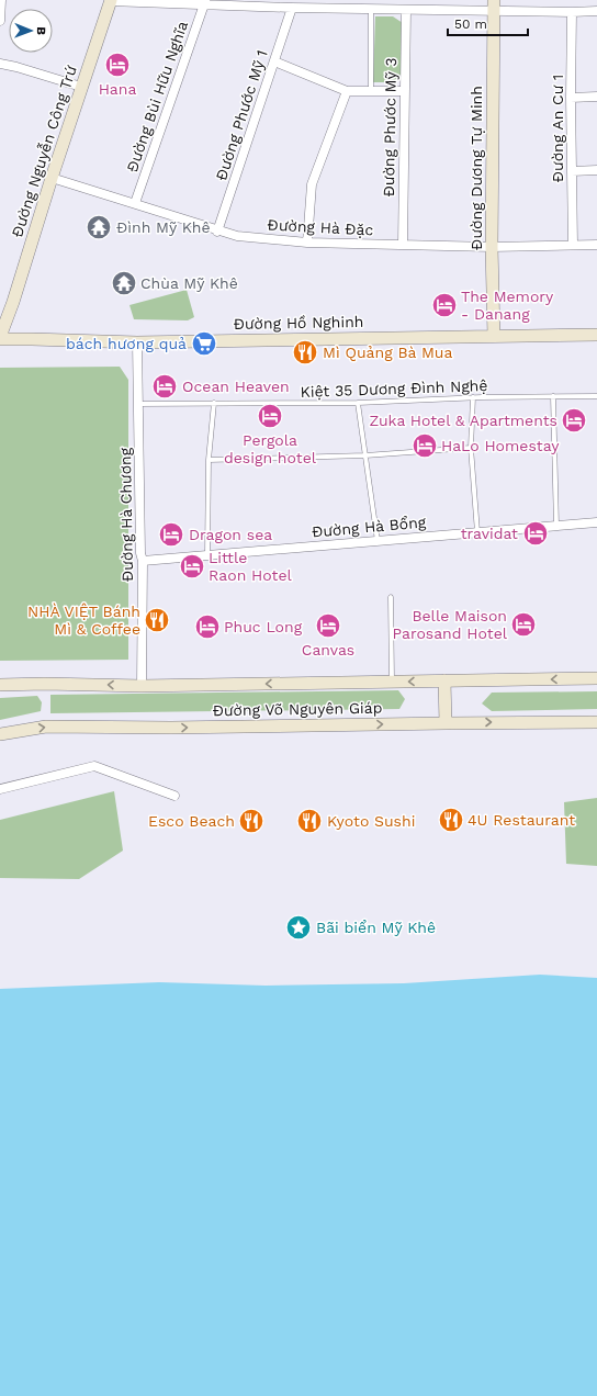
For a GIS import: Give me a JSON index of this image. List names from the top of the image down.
{
  "streets": {
    "street": [
      "Đường Bùi Hữu Nghĩa",
      "Đường Phước Mỹ 1",
      "Đường Phước Mỹ 3",
      "Đường An Cư 1",
      "Đường Nguyễn Công Trứ",
      "Đường Dương Tự Minh",
      "Đường Hà Đặc",
      "Đường Hồ Nghinh",
      "Đường Hà Chương",
      "Đường Hà Bổng",
      "Đường Võ Nguyên Giáp"
    ],
    "lane": ["Kiệt 35 Dương Đình Nghệ"]
  },
  "crossings": [
    ["Đường Bùi Hữu Nghĩa", "Đường Hà Đặc"],
    ["Đường Phước Mỹ 1", "Đường Hà Đặc"],
    ["Đường Phước Mỹ 3", "Đường Hà Đặc"],
    ["Đường An Cư 1", "Đường Hà Đặc"],
    ["Đường Nguyễn Công Trứ", "Đường Hà Đặc"],
    ["Đường Nguyễn Công Trứ", "Đường Hồ Nghinh"],
    ["Đường Dương Tự Minh", "Đường Hà Đặc"],
    ["Đường Dương Tự Minh", "Đường Hồ Nghinh"],
    ["Đường Hồ Nghinh", "Đường Hà Chương"],
    ["Kiệt 35 Dương Đình Nghệ", "Đường Hà Chương"],
    ["Đường Hà Chương", "Đường Hà Bổng"],
    ["Đường Hà Chương", "Đường Võ Nguyên Giáp"]
  ],
  "places": {
    "hotel": [
      "Hana",
      "The Memory - Danang",
      "Ocean Heaven",
      "Pergola design hotel",
      "Zuka Hotel & Apartments",
      "HaLo Homestay",
      "travidat",
      "Dragon sea",
      "Little Raon Hotel",
      "Belle Maison Parosand Hotel",
      "Canvas",
      "Phuc Long"
    ],
    "temple": ["Đình Mỹ Khê", "Chùa Mỹ Khê"],
    "supermarket": ["bách hương quả"],
    "restaurant": [
      "Mì Quảng Bà Mua",
      "NHÀ VIỆT Bánh Mì & Coffee",
      "4U Restaurant",
      "Esco Beach",
      "Kyoto Sushi"
    ],
    "place": ["Bãi biển Mỹ Khê"]
  },
  "scale_bar": "50 m",
  "north": "right"
}
